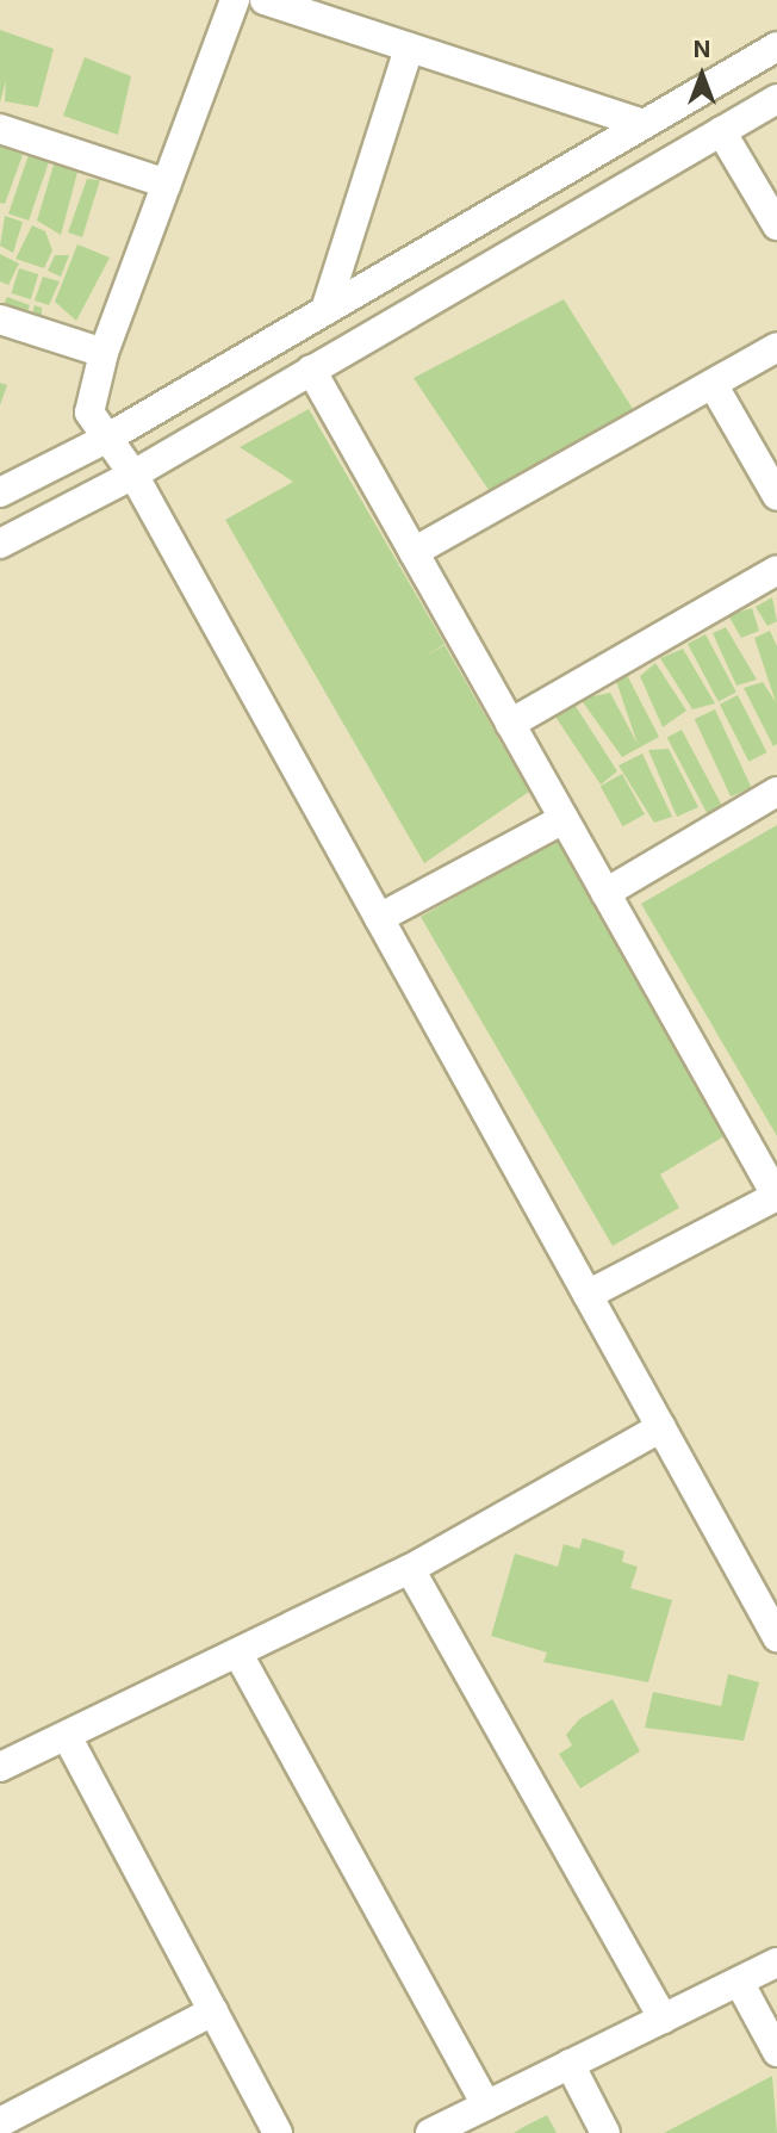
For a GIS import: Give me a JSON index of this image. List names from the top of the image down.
{
  "north": "top"
}
